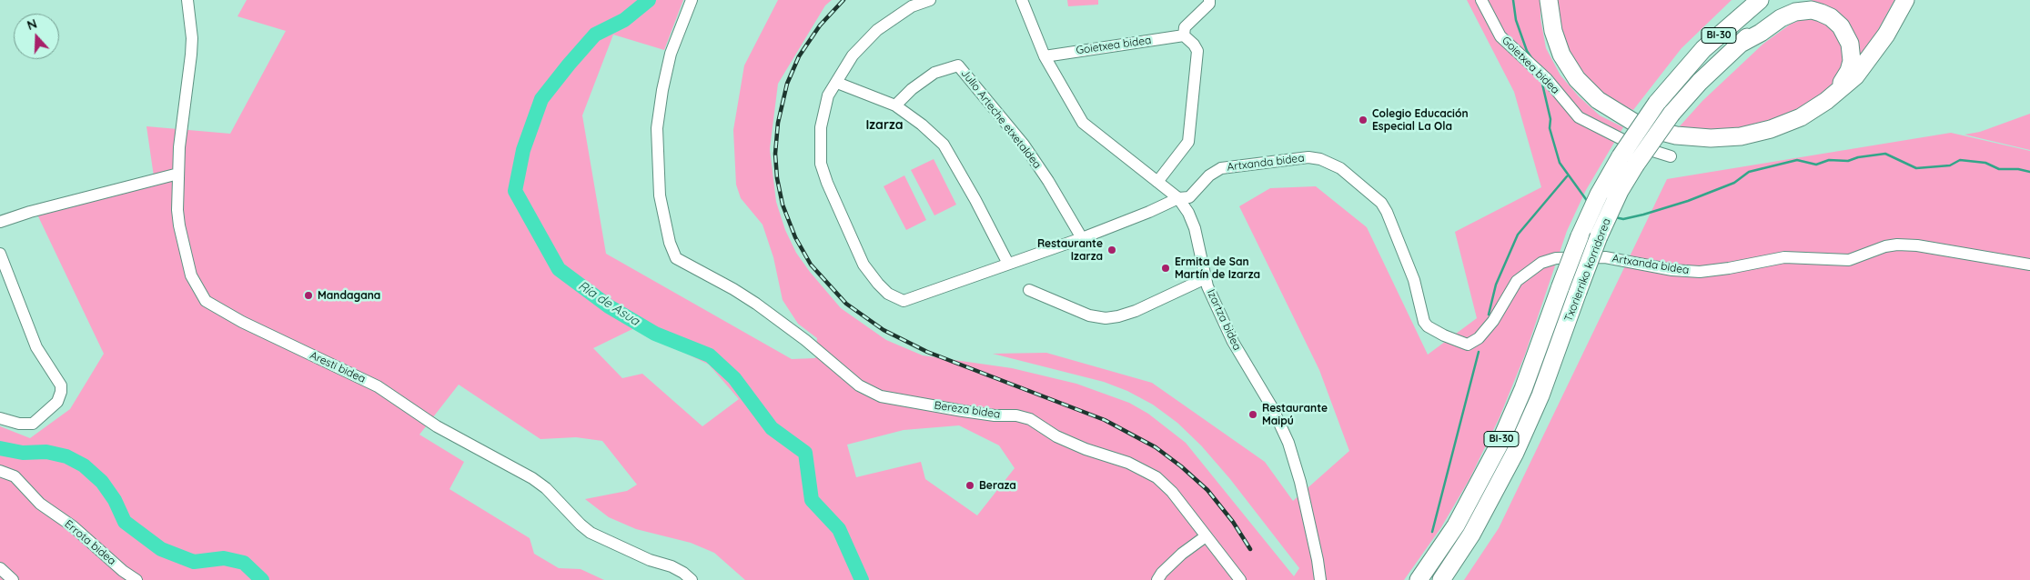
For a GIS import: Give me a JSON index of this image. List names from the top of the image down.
{
  "streets": {
    "highway": ["BI-30", "Txorierriko korridorea"],
    "street": [
      "Goietxea bidea",
      "Julio Arteche etxetaldea",
      "Artxanda bidea",
      "Izartza bidea",
      "Aresti bidea",
      "Bereza bidea",
      "Errota bidea"
    ]
  },
  "crossings": [
    ["Goietxea bidea", "Izartza bidea"],
    ["Artxanda bidea", "Izartza bidea"]
  ],
  "districts": ["Izarza"],
  "water": ["Ría de Asua"],
  "places": [
    "Colegio Educación Especial La Ola",
    "Restaurante Izarza",
    "Ermita de San Martín de Izarza",
    "Mandagana",
    "Restaurante Maipú",
    "Beraza"
  ],
  "north": "top"
}
